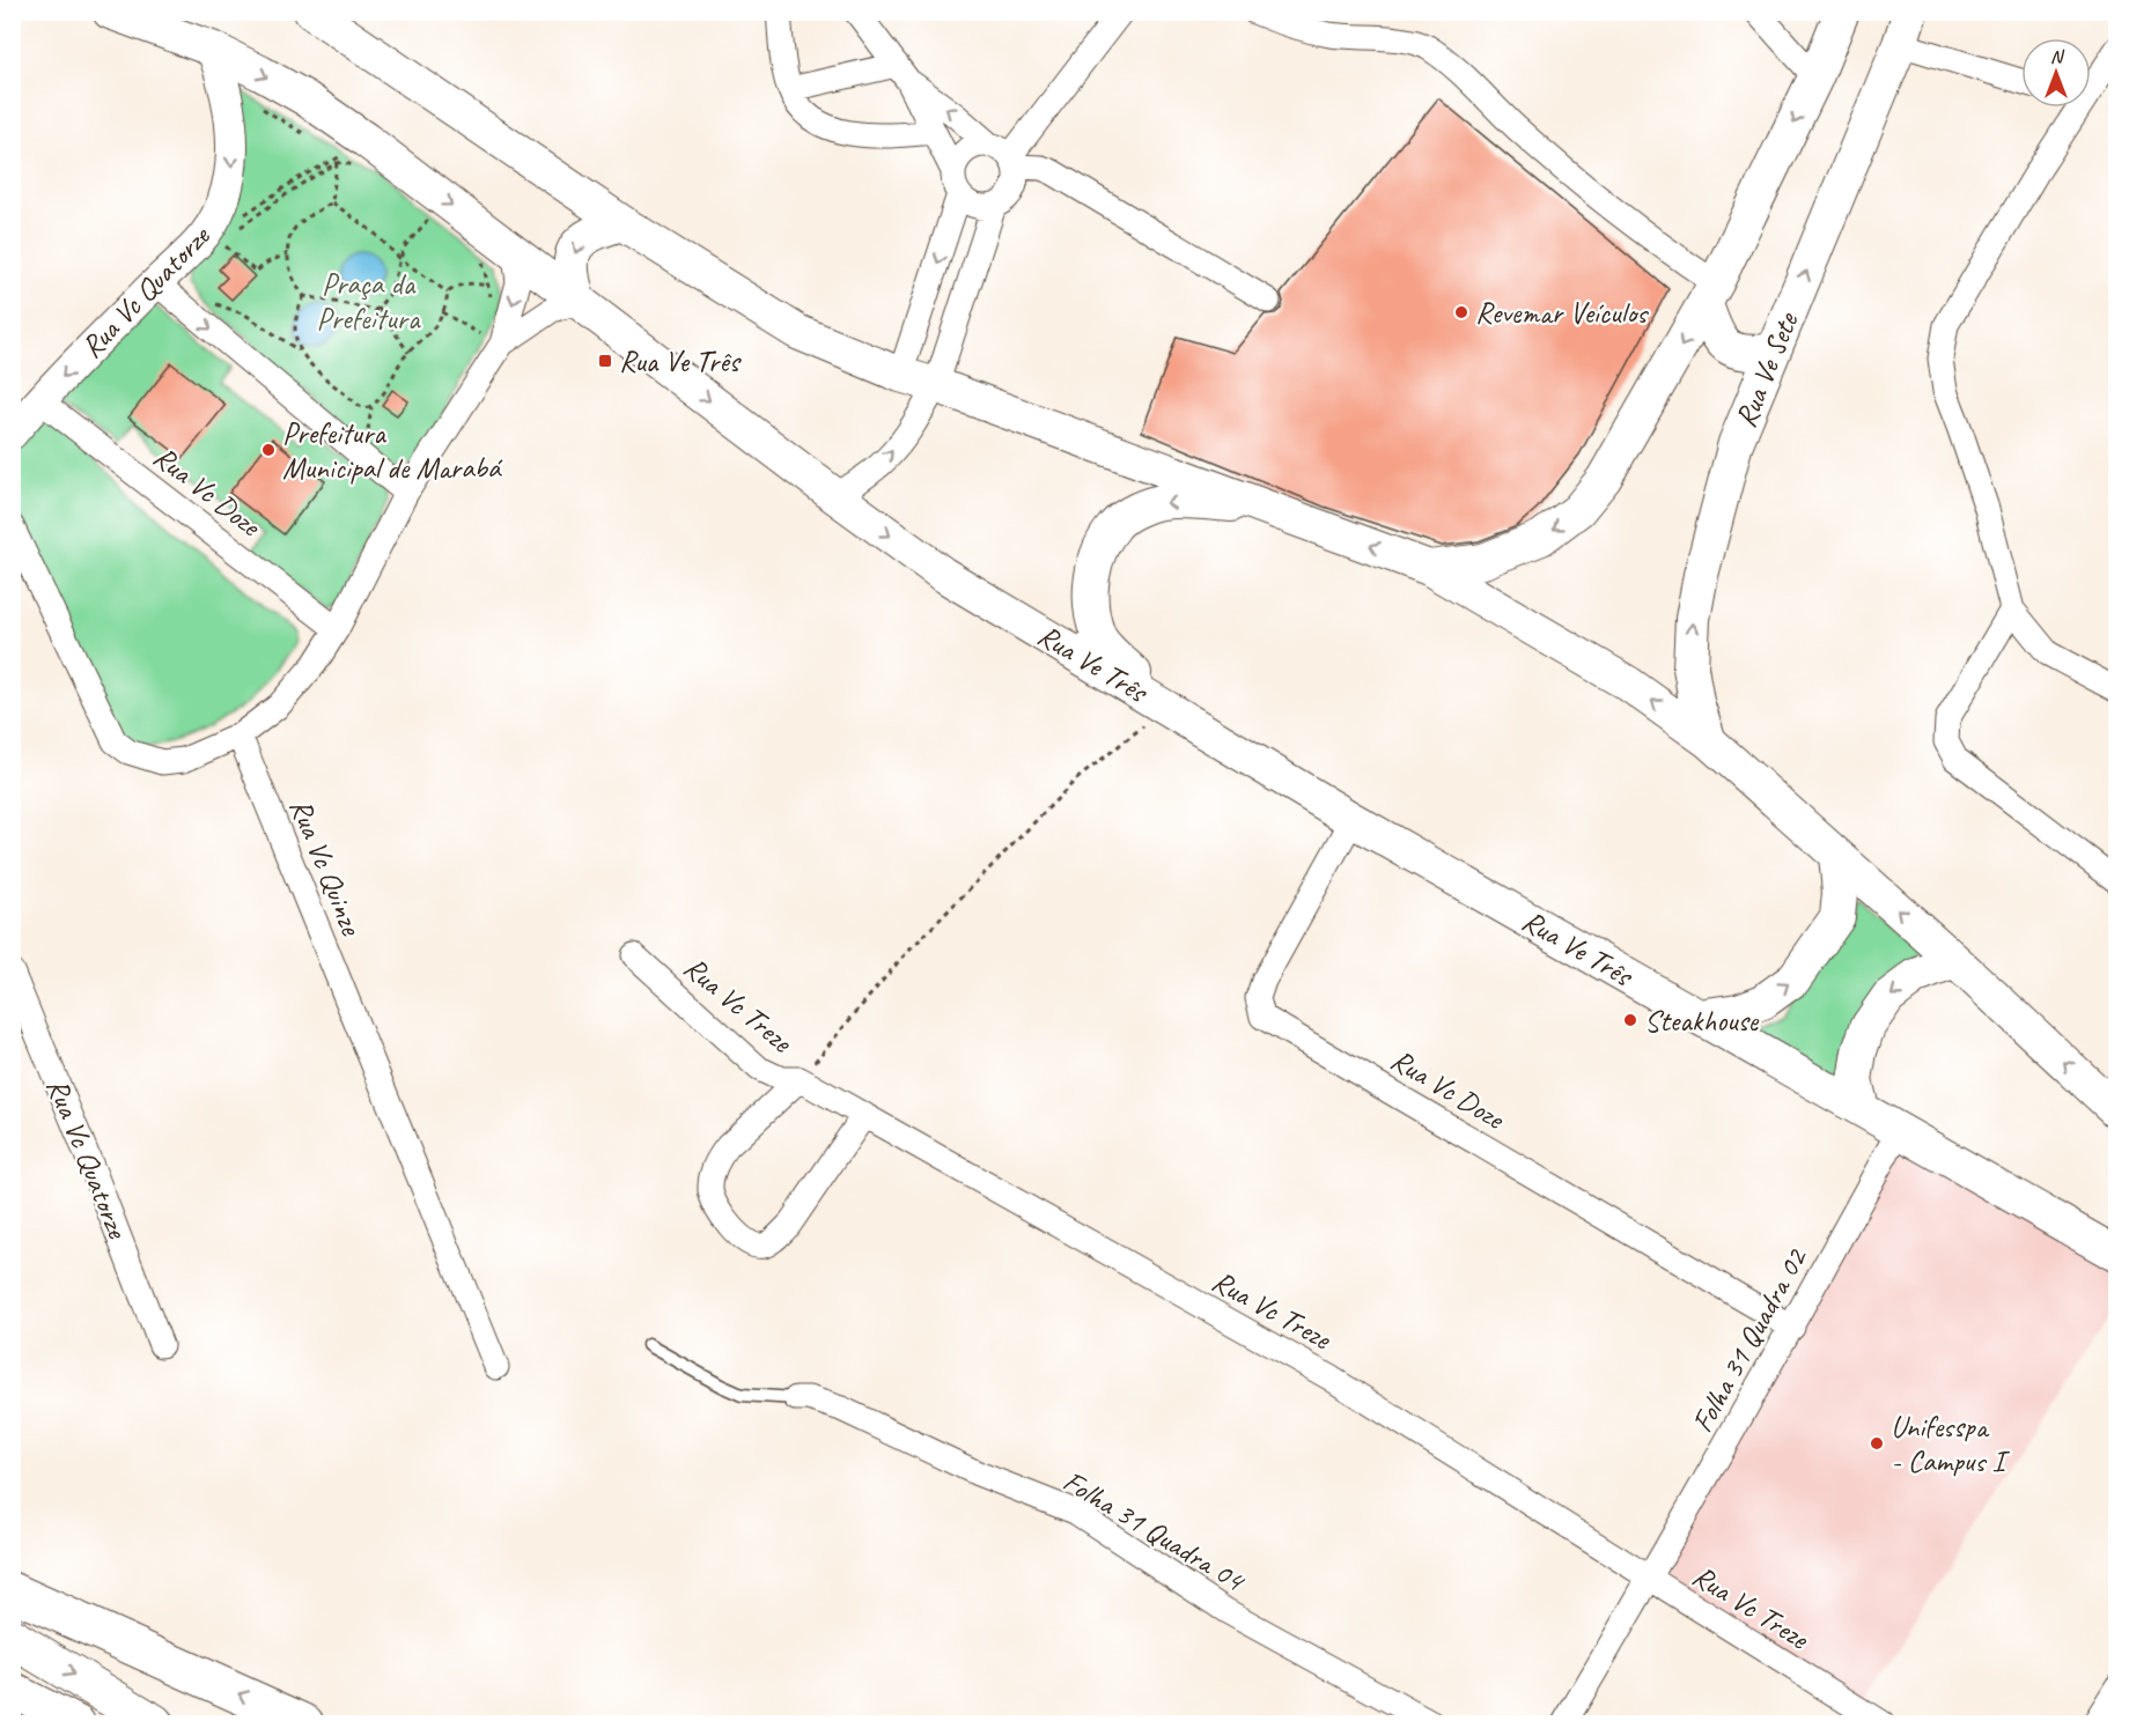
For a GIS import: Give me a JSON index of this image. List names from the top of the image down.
{
  "streets": {
    "main road": ["Rua Ve Sete", "Rua Ve Três"],
    "street": [
      "Rua Vc Quatorze",
      "Rua Vc Doze",
      "Rua Vc Quinze",
      "Rua Vc Treze",
      "Folha 31 Quadra 02",
      "Folha 31 Quadra 04"
    ]
  },
  "crossings": [
    ["Rua Vc Quatorze", "Rua Vc Doze"],
    ["Rua Vc Quatorze", "Rua Ve Três"],
    ["Rua Vc Doze", "Rua Ve Três"],
    ["Rua Vc Doze", "Folha 31 Quadra 02"],
    ["Rua Ve Três", "Folha 31 Quadra 02"],
    ["Rua Vc Treze", "Folha 31 Quadra 02"]
  ],
  "one_way": ["Rua Vc Quatorze"],
  "parks": ["Praça da Prefeitura"],
  "places": {
    "other": [
      "Revemar Veículos",
      "Prefeitura Municipal de Marabá",
      "Steakhouse",
      "Unifesspa - Campus I"
    ],
    "transit": ["Rua Ve Três"]
  },
  "north": "top"
}
